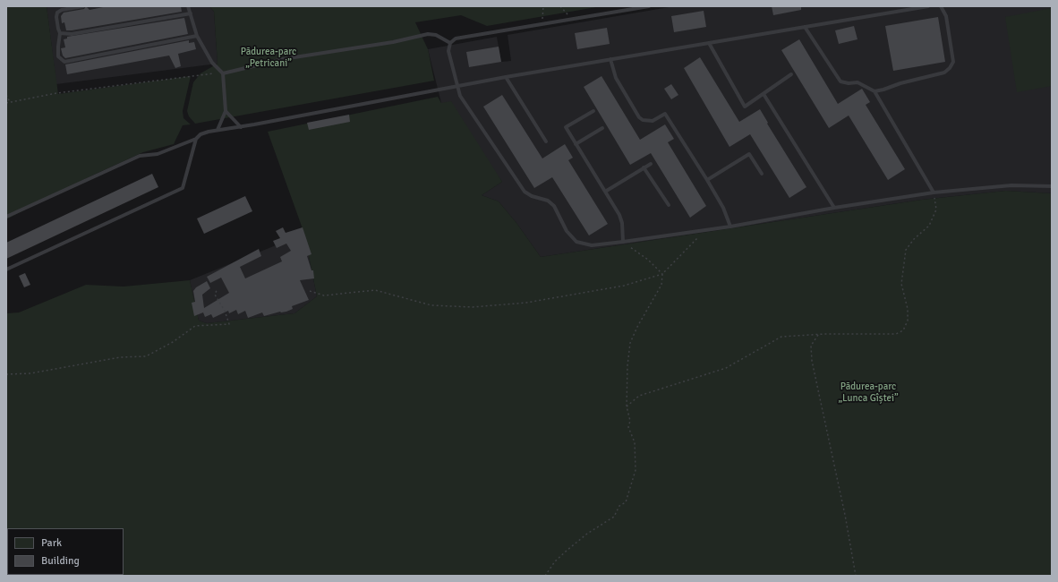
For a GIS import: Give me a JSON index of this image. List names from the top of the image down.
{
  "parks": ["Pădurea-parc „Petricani”", "Pădurea-parc „Lunca Gîștei”"],
  "legend": ["Park", "Building"]
}
